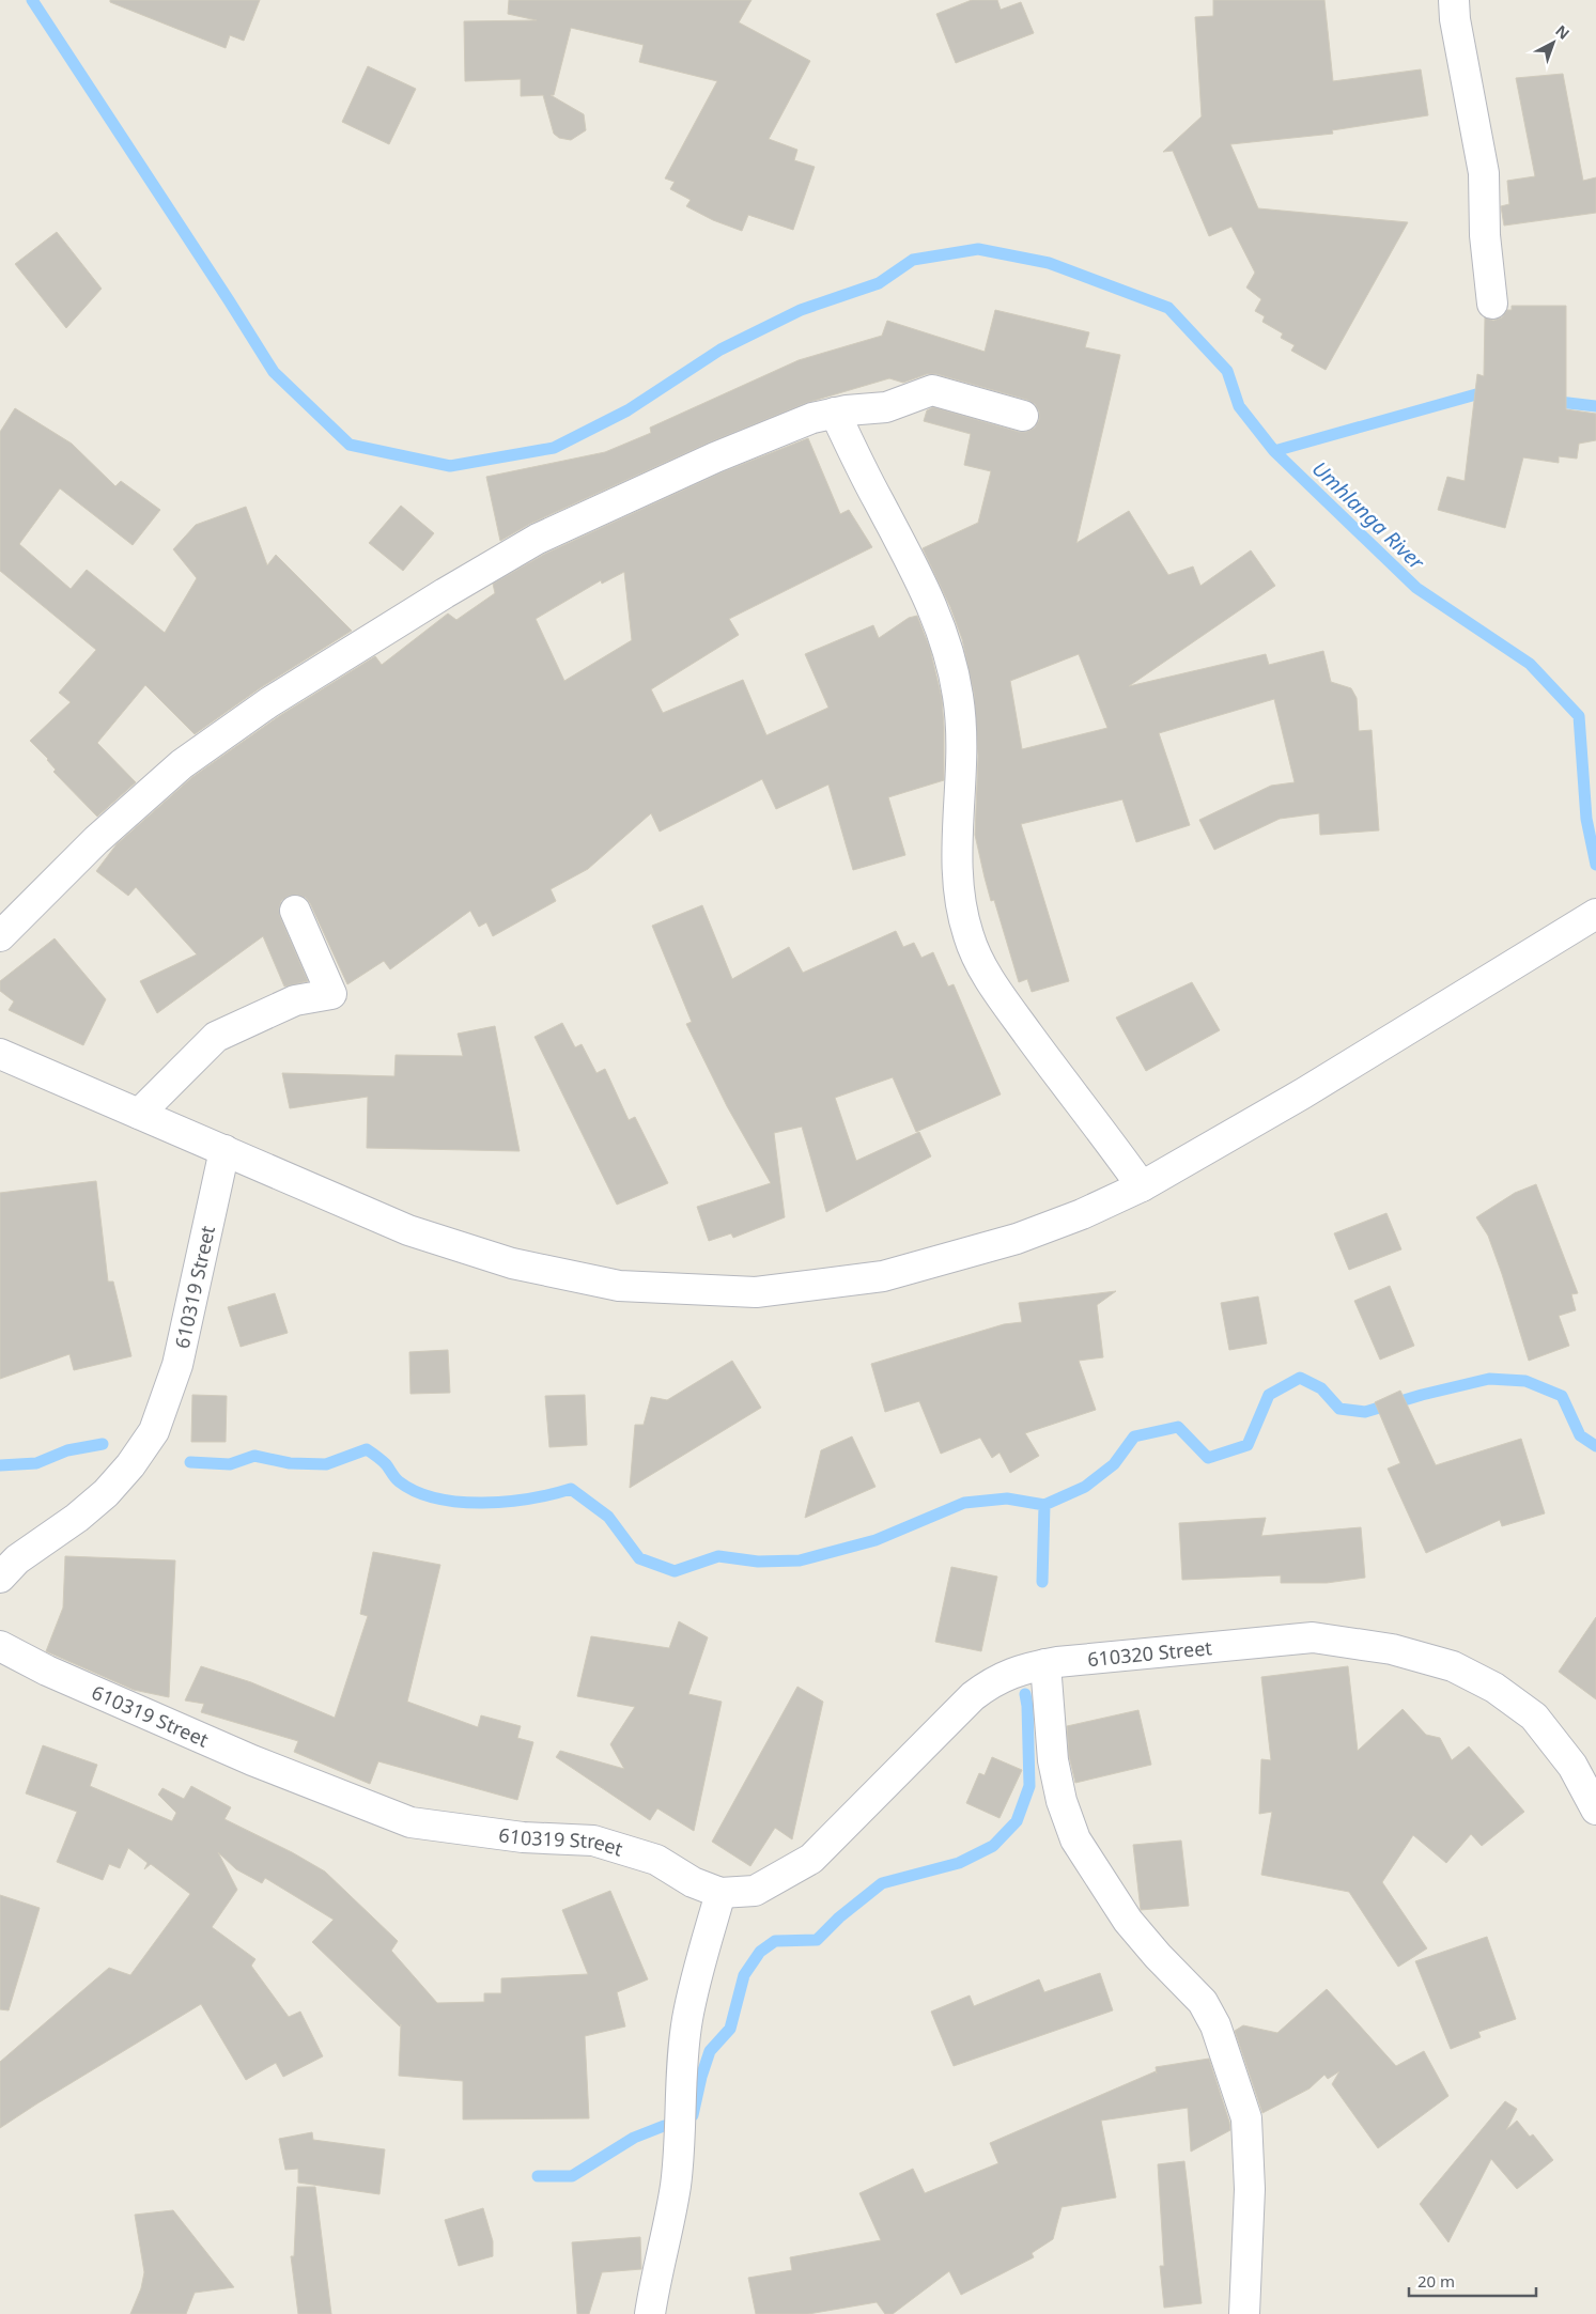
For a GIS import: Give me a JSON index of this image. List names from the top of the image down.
{
  "streets": {
    "street": ["610319 Street", "610320 Street"]
  },
  "crossings": [
    ["610319 Street", "610320 Street"]
  ],
  "water": ["Umhlanga River"],
  "scale_bar": "20 m",
  "north": "top right"
}
